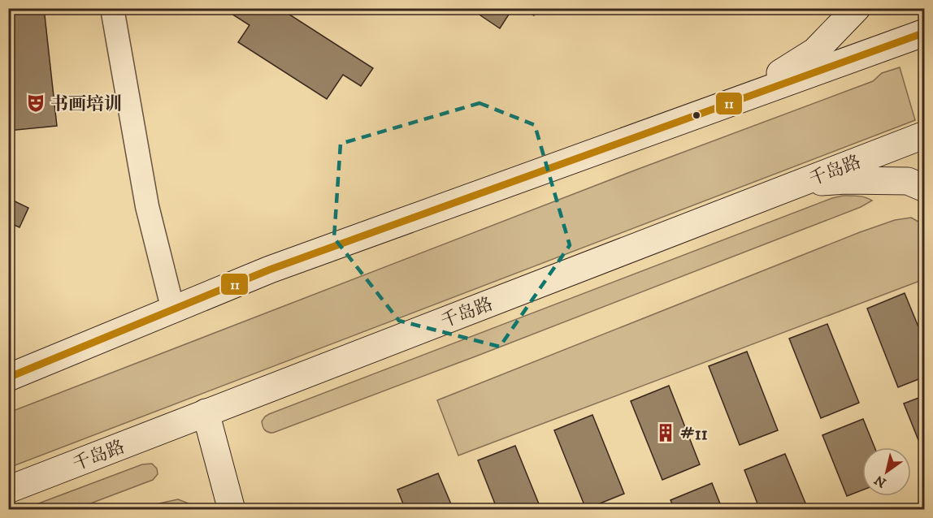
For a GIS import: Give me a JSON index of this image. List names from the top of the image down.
{
  "streets": {
    "street": ["千岛路"]
  },
  "places": {
    "theatre": ["书画培训"],
    "building": ["#11"]
  },
  "lines": ["transit line 11"],
  "north": "bottom left"
}
